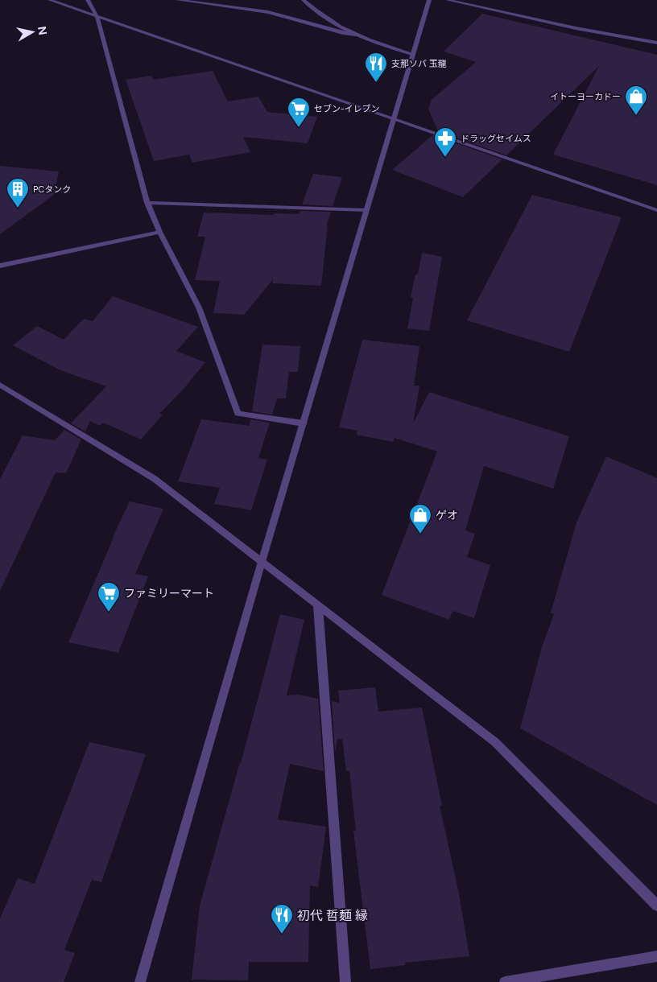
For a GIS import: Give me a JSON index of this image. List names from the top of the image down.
{
  "places": {
    "restaurant": ["支那ソバ 玉龍", "初代 哲麺 縁"],
    "shop": ["イトーヨーカドー", "ゲオ"],
    "supermarket": ["セブン-イレブン", "ファミリーマート"],
    "pharmacy": ["ドラッグセイムス"],
    "building": ["PCタンク"]
  },
  "north": "right"
}
